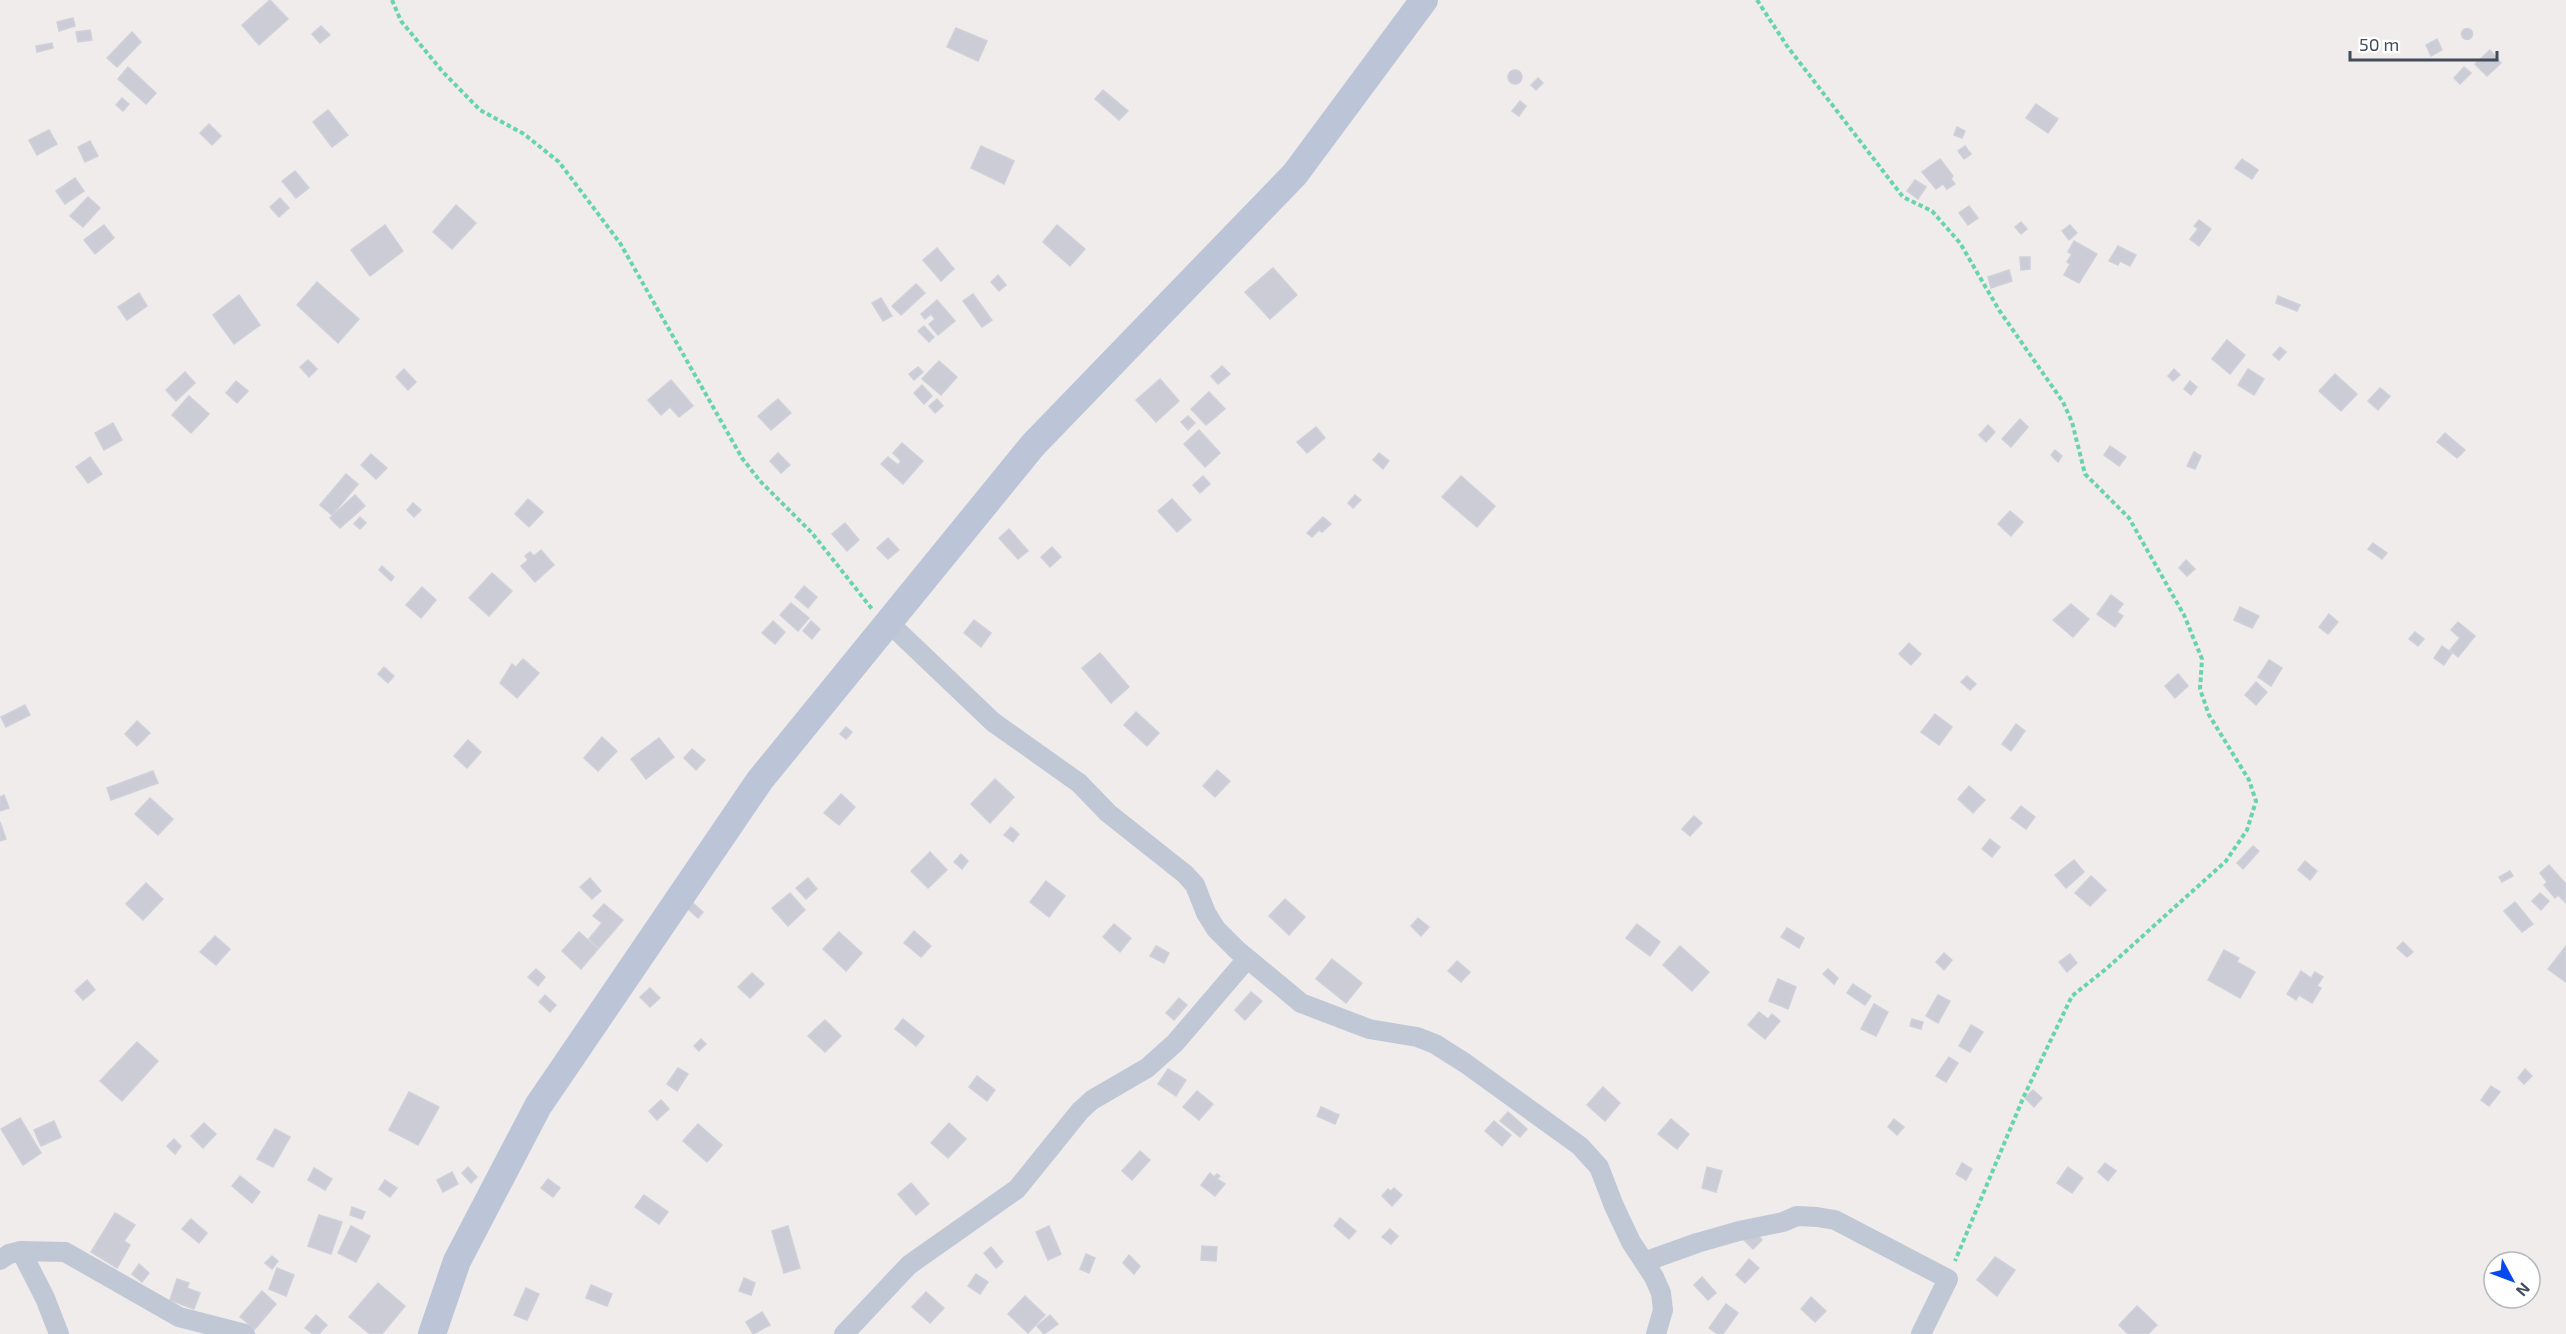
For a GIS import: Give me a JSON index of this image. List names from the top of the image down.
{
  "scale_bar": "50 m",
  "north": "bottom right"
}
